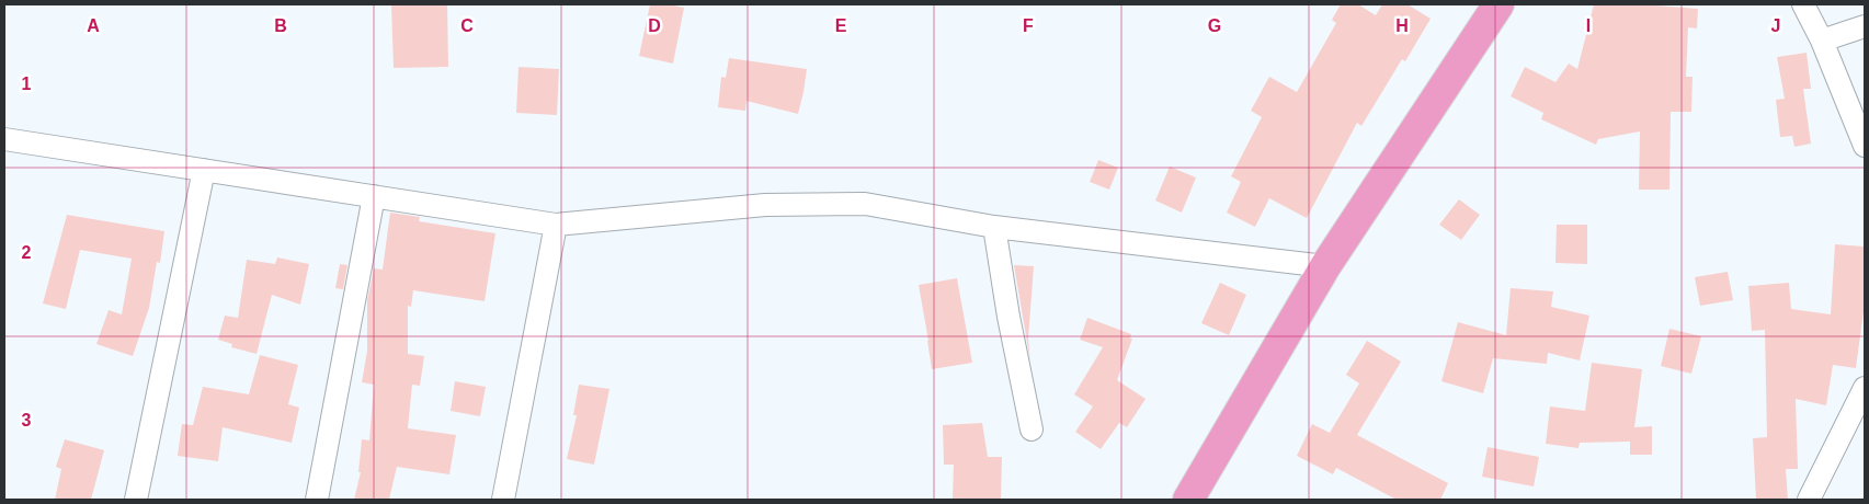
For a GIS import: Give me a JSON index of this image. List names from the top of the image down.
{
  "grid": {
    "columns": [
      "A",
      "B",
      "C",
      "D",
      "E",
      "F",
      "G",
      "H",
      "I",
      "J"
    ],
    "rows": ["1", "2", "3"]
  }
}
